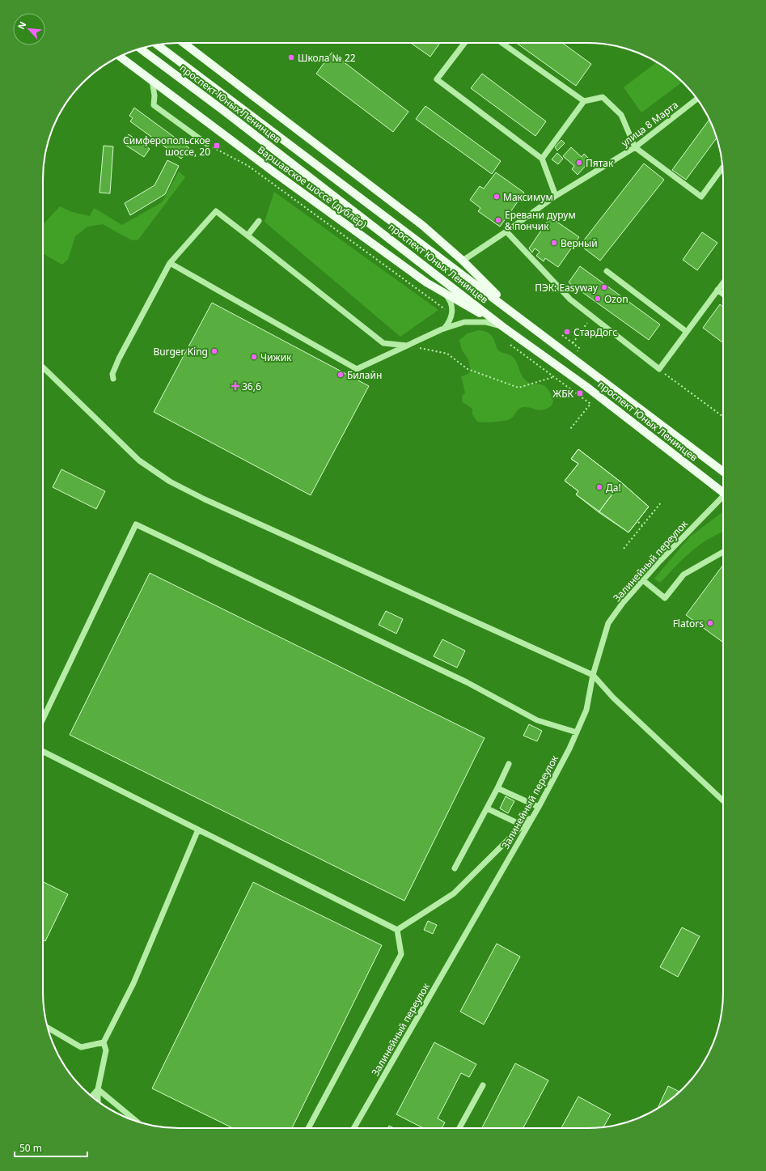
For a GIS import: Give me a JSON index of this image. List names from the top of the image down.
{
  "streets": {
    "main road": ["проспект Юных Ленинцев", "Варшавское шоссе (дублёр)"],
    "street": ["улица 8 Марта", "Залинейный переулок"]
  },
  "crossings": [
    ["проспект Юных Ленинцев", "Варшавское шоссе (дублёр)"]
  ],
  "places": {
    "other": [
      "Школа № 22",
      "Пятак",
      "Максимум",
      "Еревани дурум & пончик",
      "Верный",
      "ПЭК: Easyway",
      "Ozon",
      "СтарДогс",
      "Burger King",
      "Чижик",
      "Билайн",
      "Да!",
      "Flators"
    ],
    "transit": ["Симферопольское шоссе, 20", "ЖБК"],
    "health": ["36,6"]
  },
  "scale_bar": "50 m",
  "north": "top left"
}
